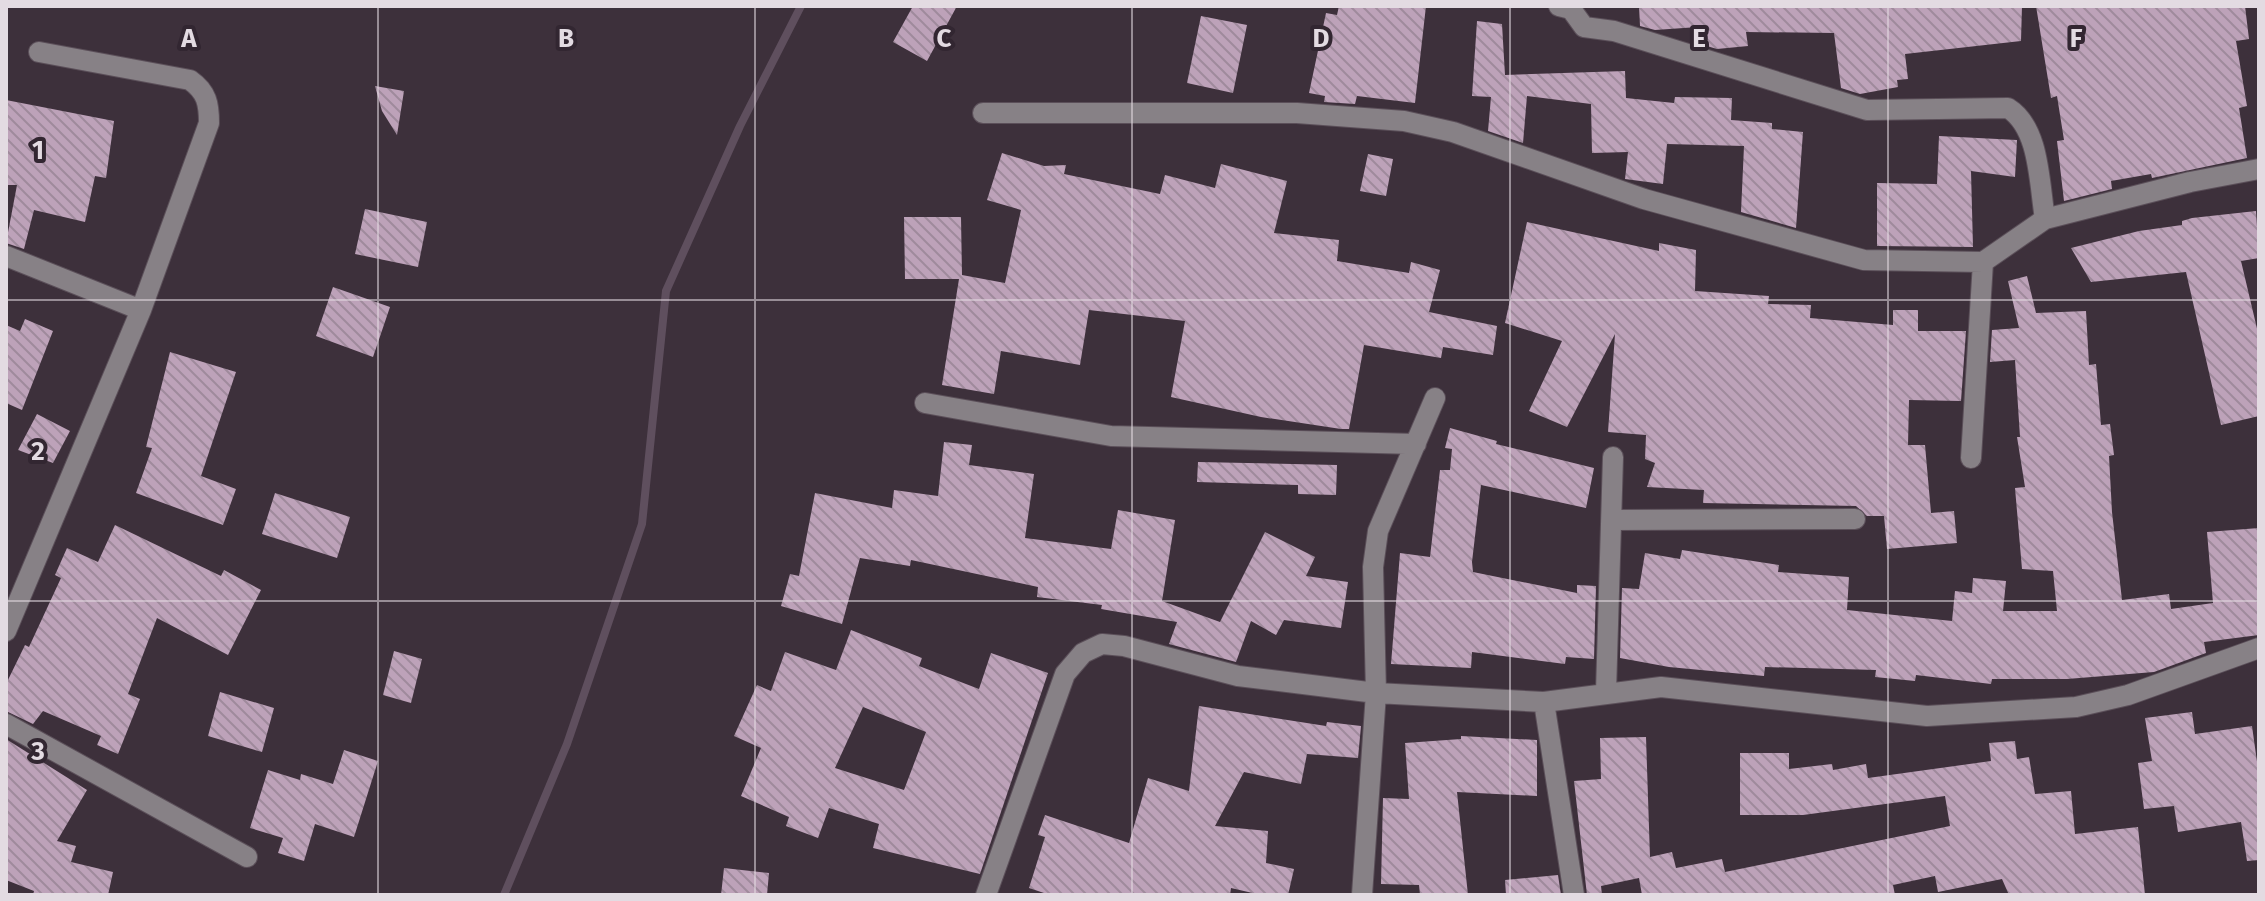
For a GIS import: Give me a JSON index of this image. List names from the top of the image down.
{
  "grid": {
    "columns": [
      "A",
      "B",
      "C",
      "D",
      "E",
      "F"
    ],
    "rows": ["1", "2", "3"]
  }
}
